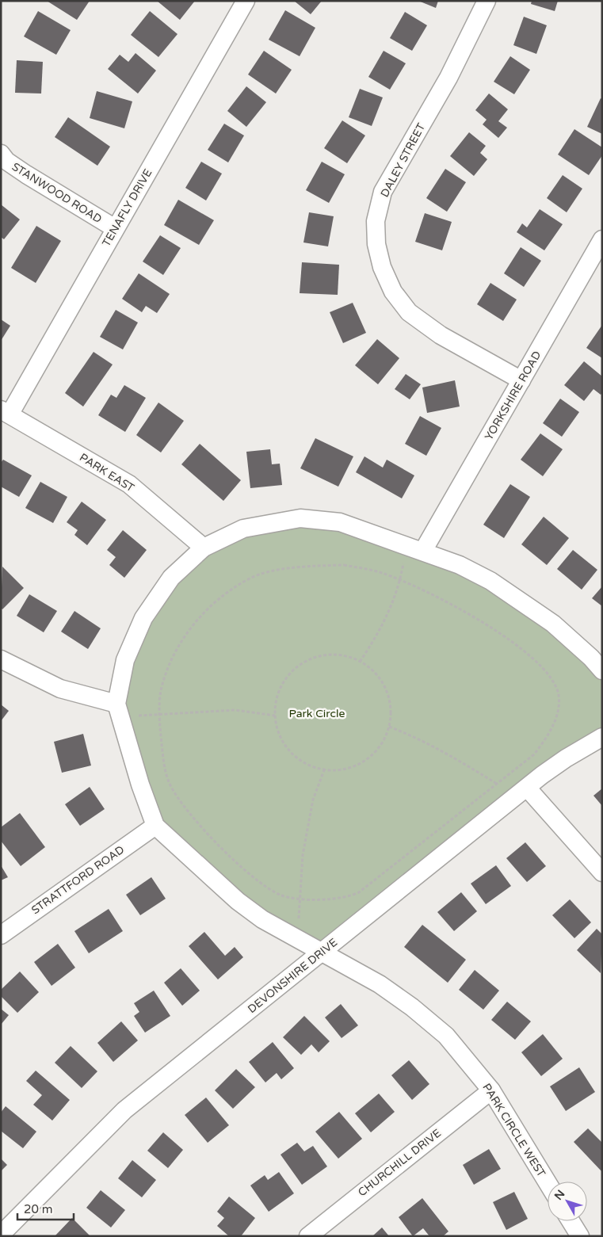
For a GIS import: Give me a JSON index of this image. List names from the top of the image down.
{
  "streets": {
    "street": [
      "DALEY STREET",
      "STANWOOD ROAD",
      "TENAFLY DRIVE",
      "YORKSHIRE ROAD",
      "PARK EAST",
      "STRATTFORD ROAD",
      "DEVONSHIRE DRIVE",
      "PARK CIRCLE WEST",
      "CHURCHILL DRIVE"
    ]
  },
  "crossings": [
    ["DALEY STREET", "YORKSHIRE ROAD"],
    ["STANWOOD ROAD", "TENAFLY DRIVE"],
    ["TENAFLY DRIVE", "PARK EAST"],
    ["DEVONSHIRE DRIVE", "PARK CIRCLE WEST"],
    ["PARK CIRCLE WEST", "CHURCHILL DRIVE"]
  ],
  "parks": ["Park Circle"],
  "scale_bar": "20 m",
  "north": "top left"
}
